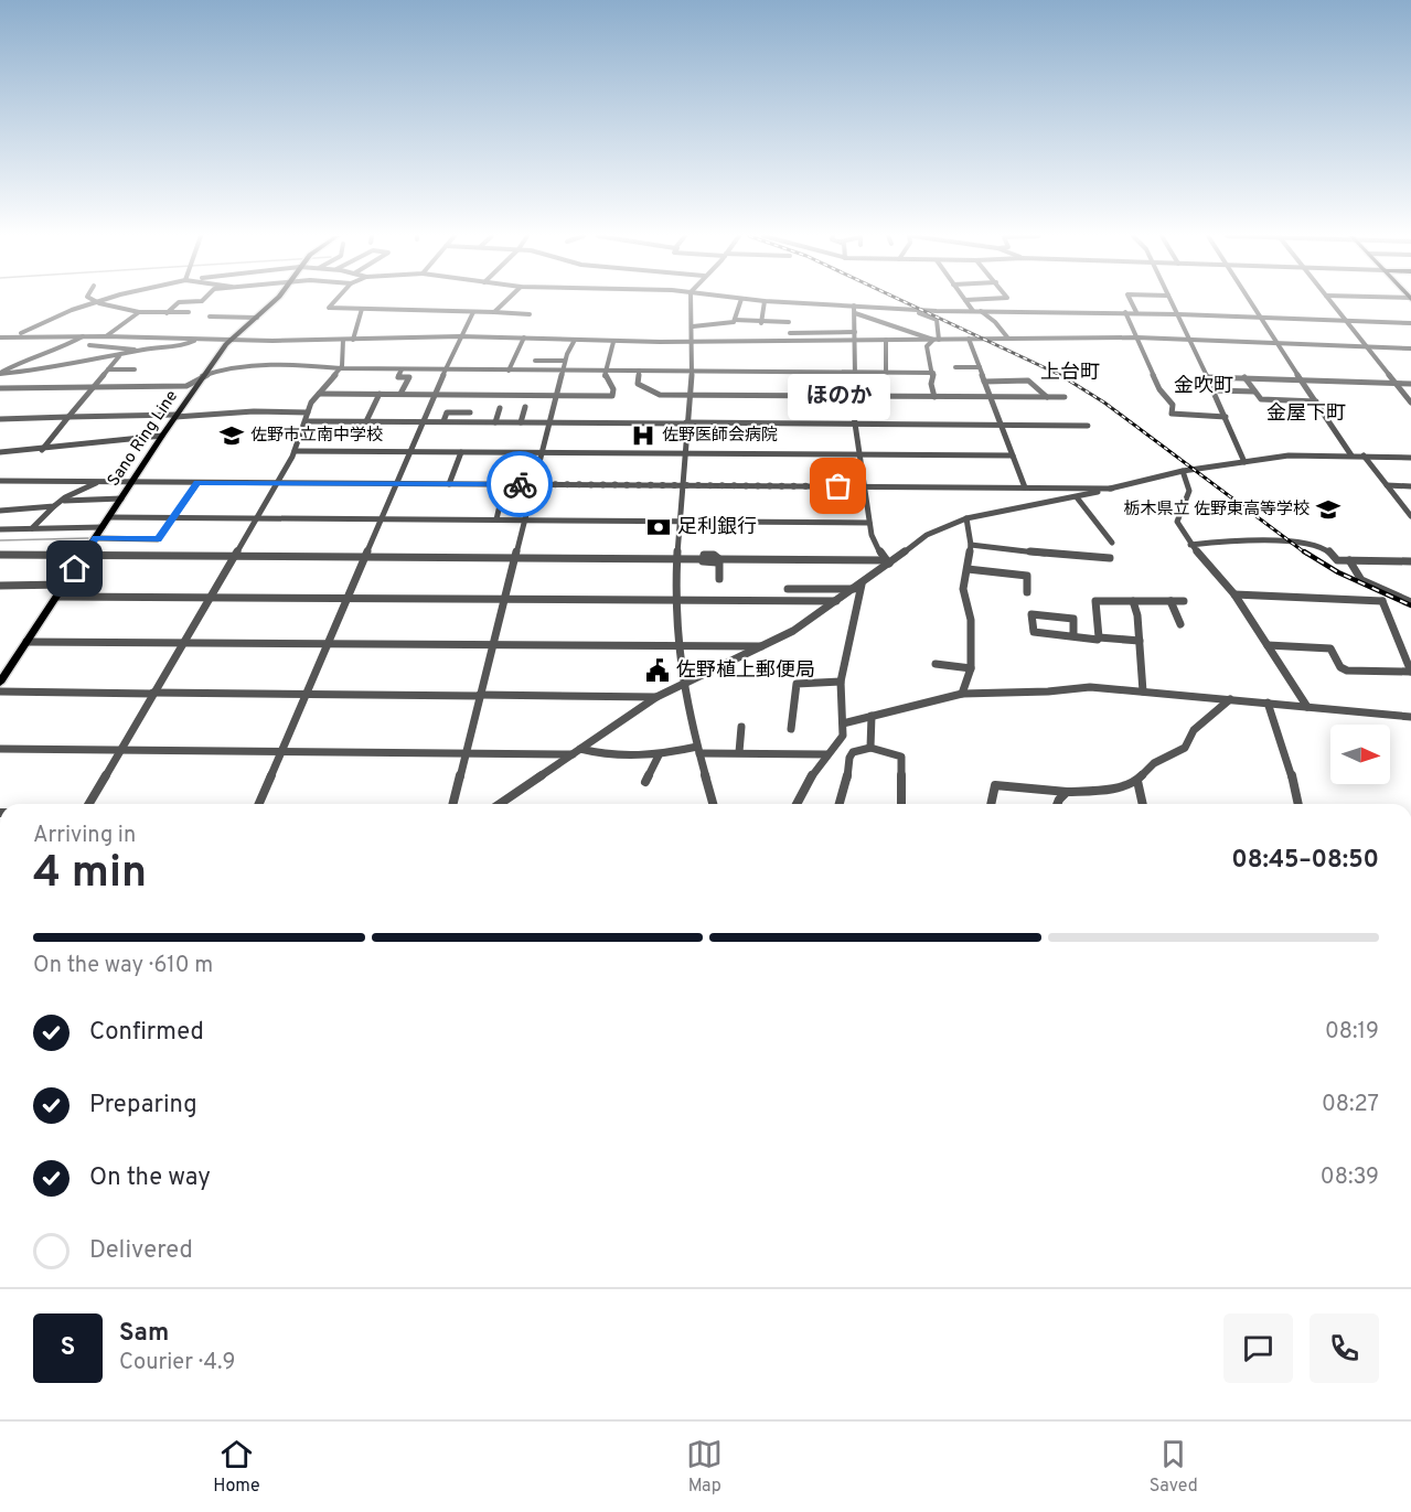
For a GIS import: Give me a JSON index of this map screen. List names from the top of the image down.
{
  "streets": {
    "main road": ["Sano Ring Line"]
  },
  "districts": ["上台町", "金吹町", "金屋下町"],
  "places": {
    "school or university": ["佐野市立南中学校", "栃木県立 佐野東高等学校"],
    "hospital": ["佐野医師会病院"],
    "other": ["ほのか"],
    "bank": ["足利銀行"],
    "public building": ["佐野植上郵便局"]
  },
  "north": "right",
  "page": {
    "bubble": "ほのか",
    "heading": ["4 min", "Arriving in", "08:45–08:50"],
    "panel": ["Sam", "Courier · 4.9"],
    "bar": "On the way · 610 m",
    "list": [
      ["Confirmed", "08:19"],
      ["Preparing", "08:27"],
      ["On the way", "08:39"],
      "Delivered"
    ],
    "round": "S",
    "tabs": ["Home", "Map", "Saved"]
  }
}
